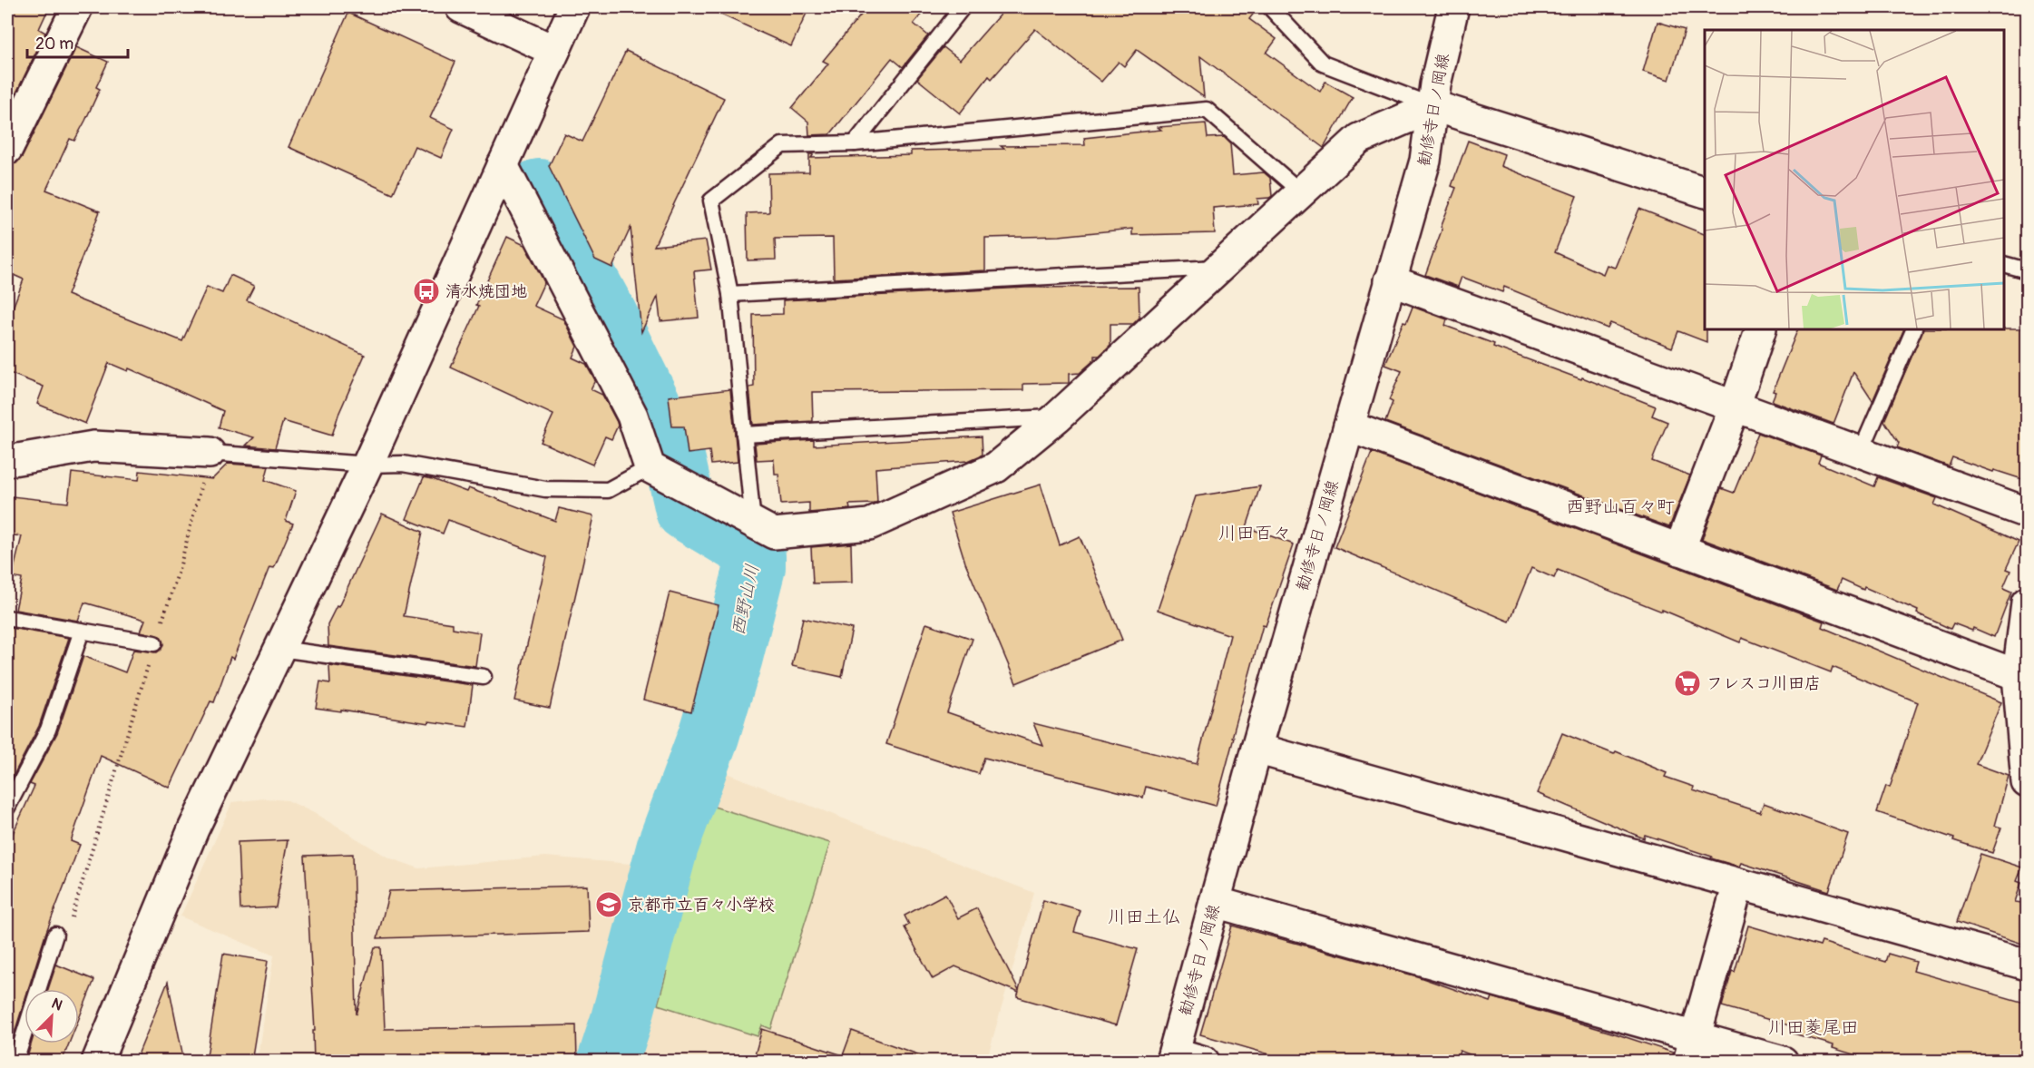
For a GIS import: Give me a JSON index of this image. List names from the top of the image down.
{
  "streets": {
    "street": ["勧修寺日ノ岡線"]
  },
  "districts": [
    "西野山百々町",
    "川田百々",
    "川田土仏",
    "川田菱尾田"
  ],
  "water": ["西野山川"],
  "places": {
    "bus stop": ["清水焼団地"],
    "supermarket": ["フレスコ川田店"],
    "school or university": ["京都市立百々小学校"]
  },
  "scale_bar": "20 m",
  "north": "top right"
}
